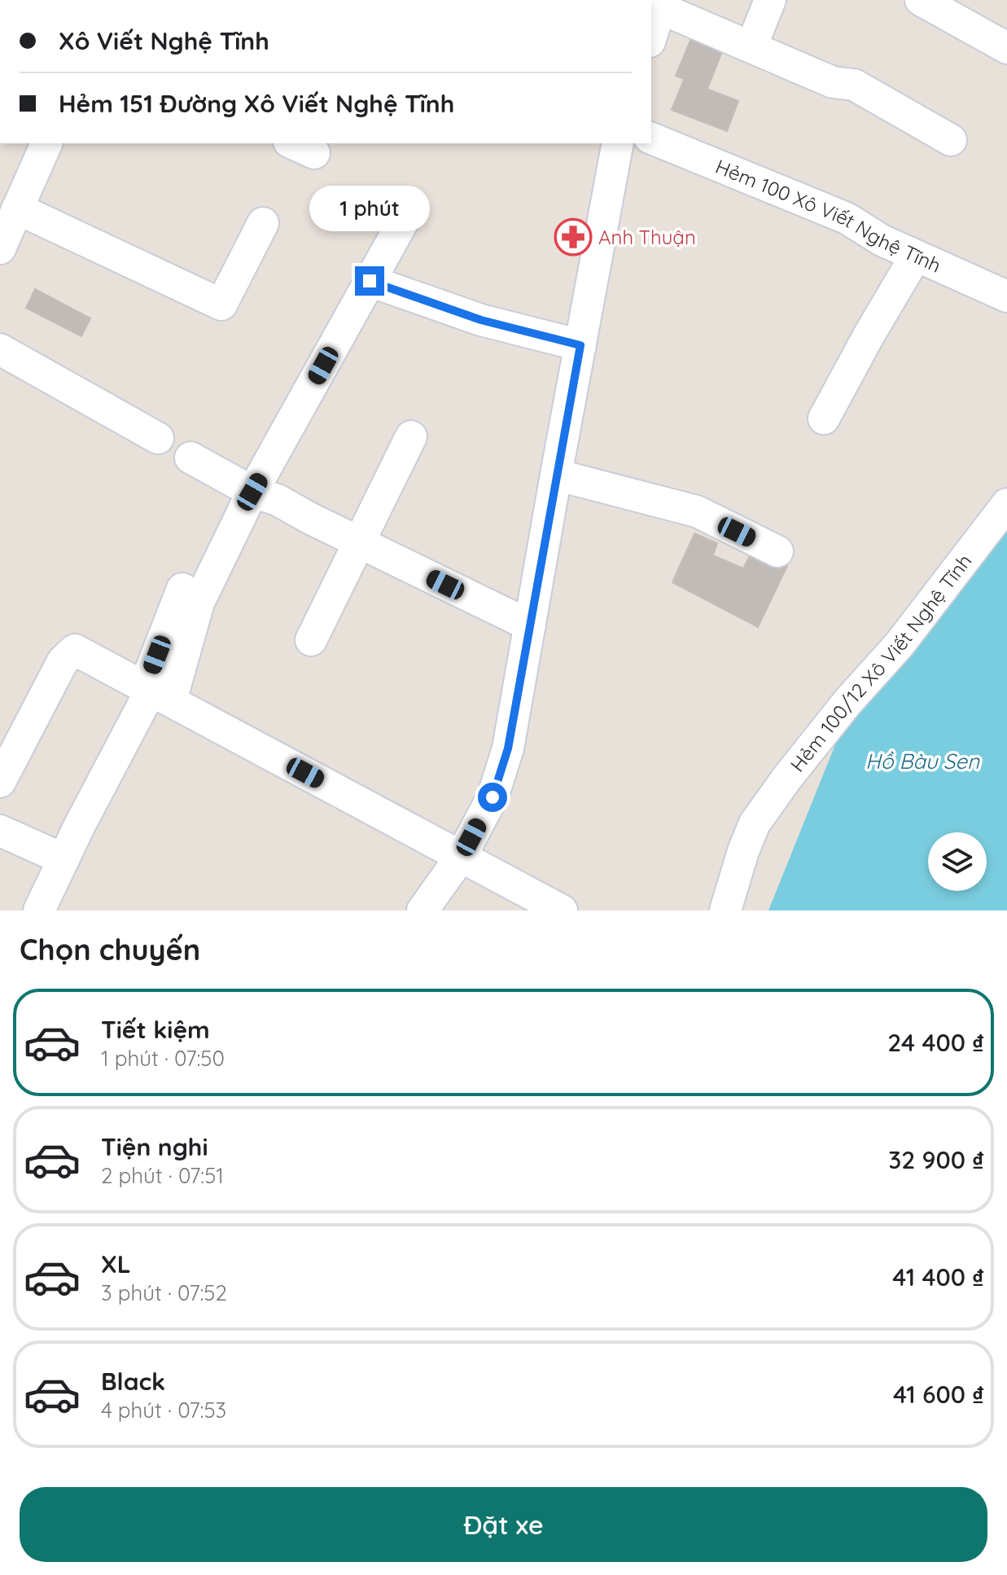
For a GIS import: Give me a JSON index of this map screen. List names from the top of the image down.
{
  "streets": {
    "street": ["Hẻm 100 Xô Viết Nghệ Tĩnh", "Hẻm 100/12 Xô Viết Nghệ Tĩnh"]
  },
  "water": ["Hồ Bàu Sen"],
  "places": {
    "pharmacy": ["Anh Thuận"]
  },
  "page": {
    "banner": ["Xô Viết Nghệ Tĩnh", "Hẻm 151 Đường Xô Viết Nghệ Tĩnh"],
    "bubble": "1 phút",
    "heading": "Chọn chuyến",
    "list": [
      {
        "name": "Tiết kiệm",
        "note": "1 phút · 07:50",
        "value": "24 400 ₫"
      },
      {
        "name": "Tiện nghi",
        "note": "2 phút · 07:51",
        "value": "32 900 ₫"
      },
      {
        "name": "XL",
        "note": "3 phút · 07:52",
        "value": "41 400 ₫"
      },
      {
        "name": "Black",
        "note": "4 phút · 07:53",
        "value": "41 600 ₫"
      }
    ],
    "buttons": "Đặt xe"
  }
}
